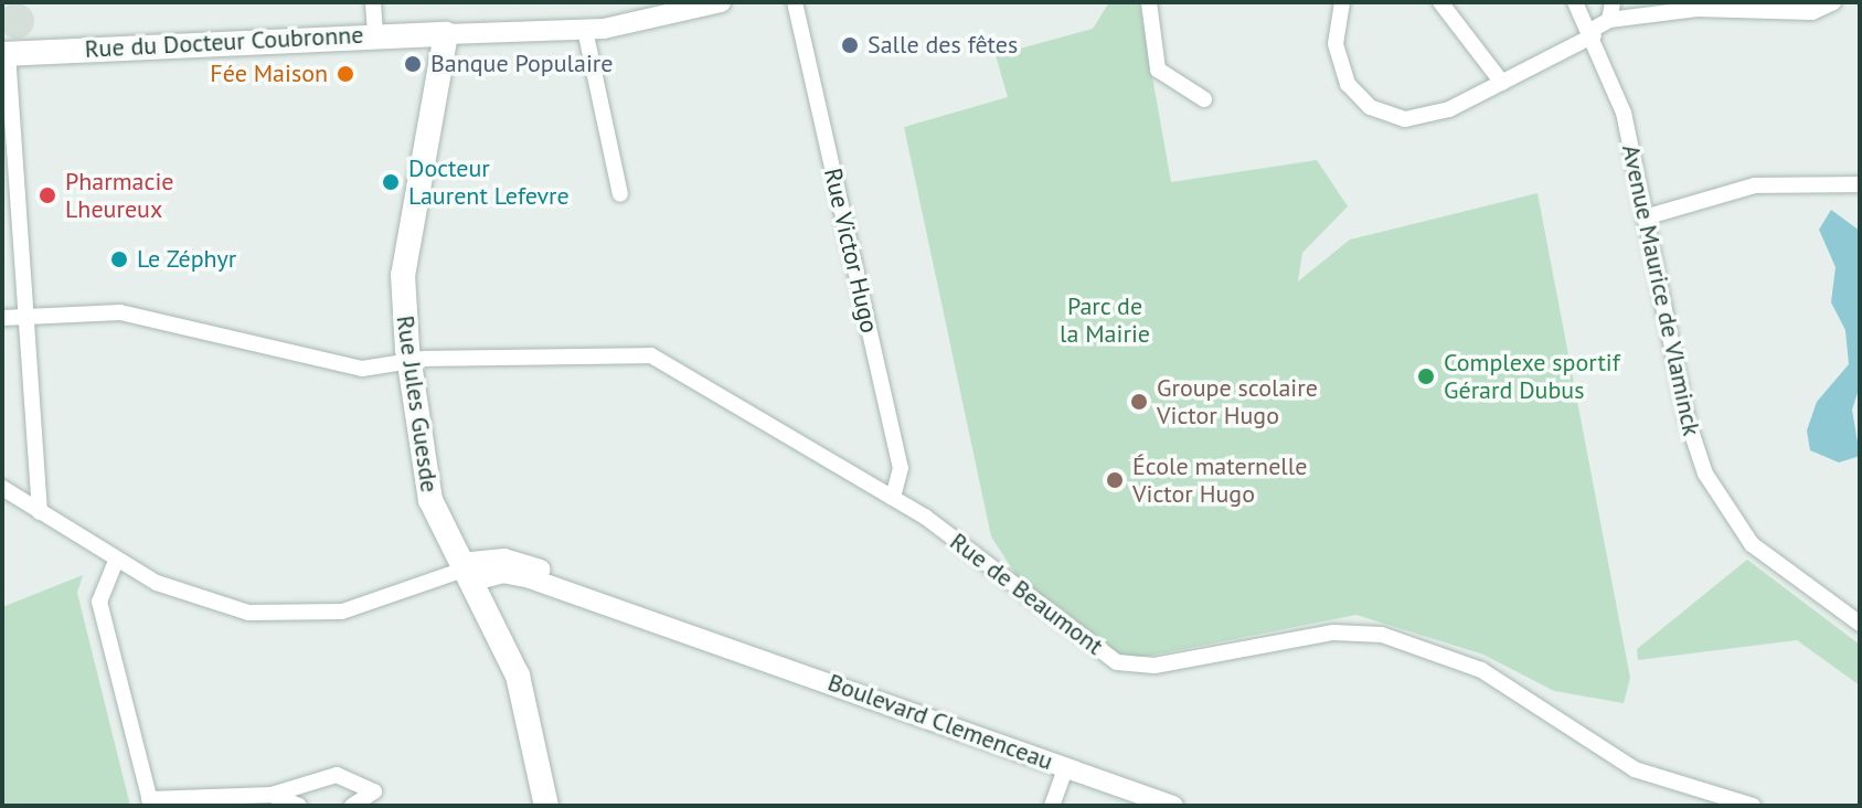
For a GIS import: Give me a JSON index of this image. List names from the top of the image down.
{
  "streets": {
    "main road": ["Rue du Docteur Coubronne", "Rue Jules Guesde"],
    "street": [
      "Rue Victor Hugo",
      "Avenue Maurice de Vlaminck",
      "Rue de Beaumont",
      "Boulevard Clemenceau"
    ]
  },
  "crossings": [
    ["Rue du Docteur Coubronne", "Rue Jules Guesde"],
    ["Rue Victor Hugo", "Rue de Beaumont"],
    ["Rue Jules Guesde", "Rue de Beaumont"],
    ["Rue Jules Guesde", "Boulevard Clemenceau"]
  ],
  "parks": ["Parc de la Mairie"],
  "places": [
    "Salle des fêtes",
    "Banque Populaire",
    "Fée Maison",
    "Docteur Laurent Lefevre",
    "Pharmacie Lheureux",
    "Le Zéphyr",
    "Complexe sportif Gérard Dubus",
    "Groupe scolaire Victor Hugo",
    "École maternelle Victor Hugo"
  ]
}
